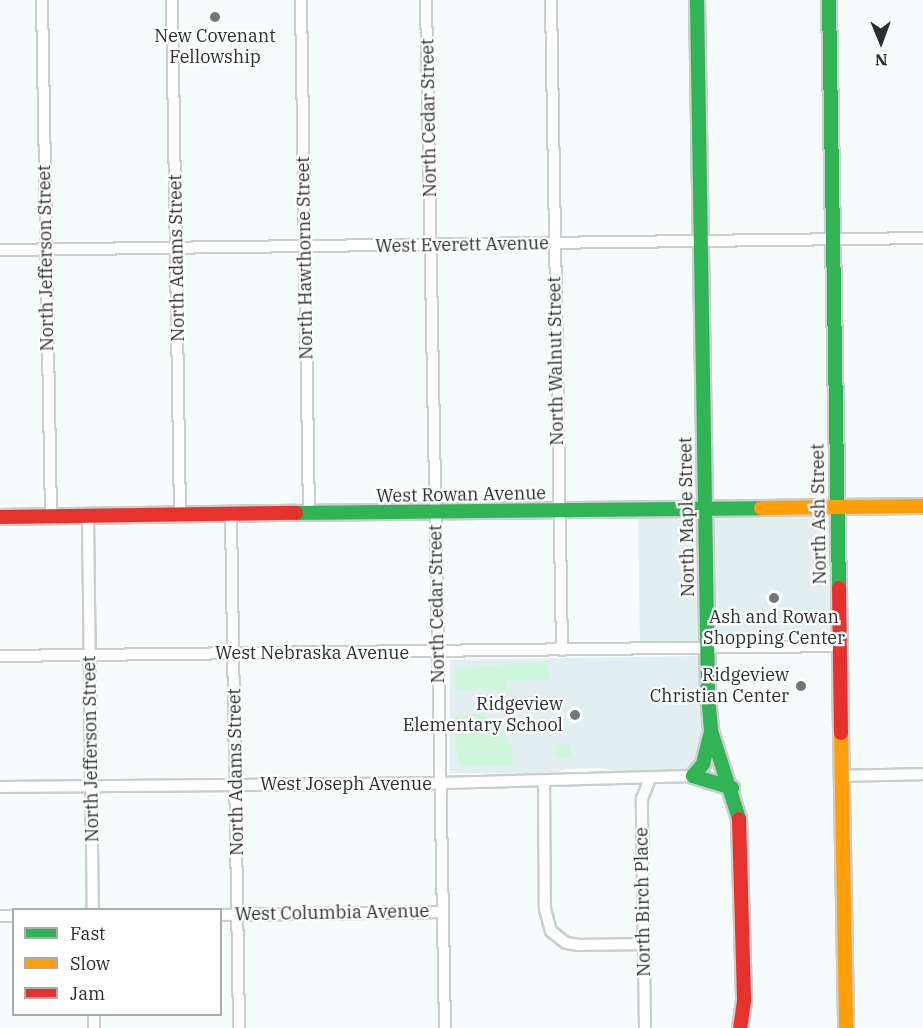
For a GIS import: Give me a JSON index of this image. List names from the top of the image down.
{
  "streets": {
    "main road": ["West Rowan Avenue", "North Ash Street", "North Maple Street"],
    "street": [
      "North Cedar Street",
      "West Everett Avenue",
      "North Jefferson Street",
      "North Adams Street",
      "North Hawthorne Street",
      "North Walnut Street",
      "West Nebraska Avenue",
      "West Joseph Avenue",
      "North Birch Place",
      "West Columbia Avenue"
    ]
  },
  "crossings": [
    ["North Cedar Street", "West Everett Avenue"],
    ["North Cedar Street", "West Rowan Avenue"],
    ["North Cedar Street", "West Nebraska Avenue"],
    ["North Cedar Street", "West Joseph Avenue"],
    ["North Cedar Street", "West Columbia Avenue"],
    ["West Everett Avenue", "North Jefferson Street"],
    ["West Everett Avenue", "North Adams Street"],
    ["West Everett Avenue", "North Hawthorne Street"],
    ["West Everett Avenue", "North Walnut Street"],
    ["West Everett Avenue", "North Ash Street"],
    ["West Everett Avenue", "North Maple Street"],
    ["North Jefferson Street", "West Rowan Avenue"],
    ["North Jefferson Street", "West Nebraska Avenue"],
    ["North Jefferson Street", "West Joseph Avenue"],
    ["North Adams Street", "West Rowan Avenue"],
    ["North Adams Street", "West Nebraska Avenue"],
    ["North Adams Street", "West Joseph Avenue"],
    ["North Adams Street", "West Columbia Avenue"],
    ["North Hawthorne Street", "West Rowan Avenue"],
    ["North Walnut Street", "West Rowan Avenue"],
    ["North Walnut Street", "West Nebraska Avenue"],
    ["West Rowan Avenue", "North Ash Street"],
    ["West Rowan Avenue", "North Maple Street"],
    ["North Ash Street", "West Nebraska Avenue"],
    ["North Maple Street", "West Nebraska Avenue"],
    ["West Joseph Avenue", "North Birch Place"]
  ],
  "places": [
    "New Covenant Fellowship",
    "Ash and Rowan Shopping Center",
    "Ridgeview Christian Center",
    "Ridgeview Elementary School"
  ],
  "legend": ["Fast", "Slow", "Jam"],
  "north": "bottom"
}
